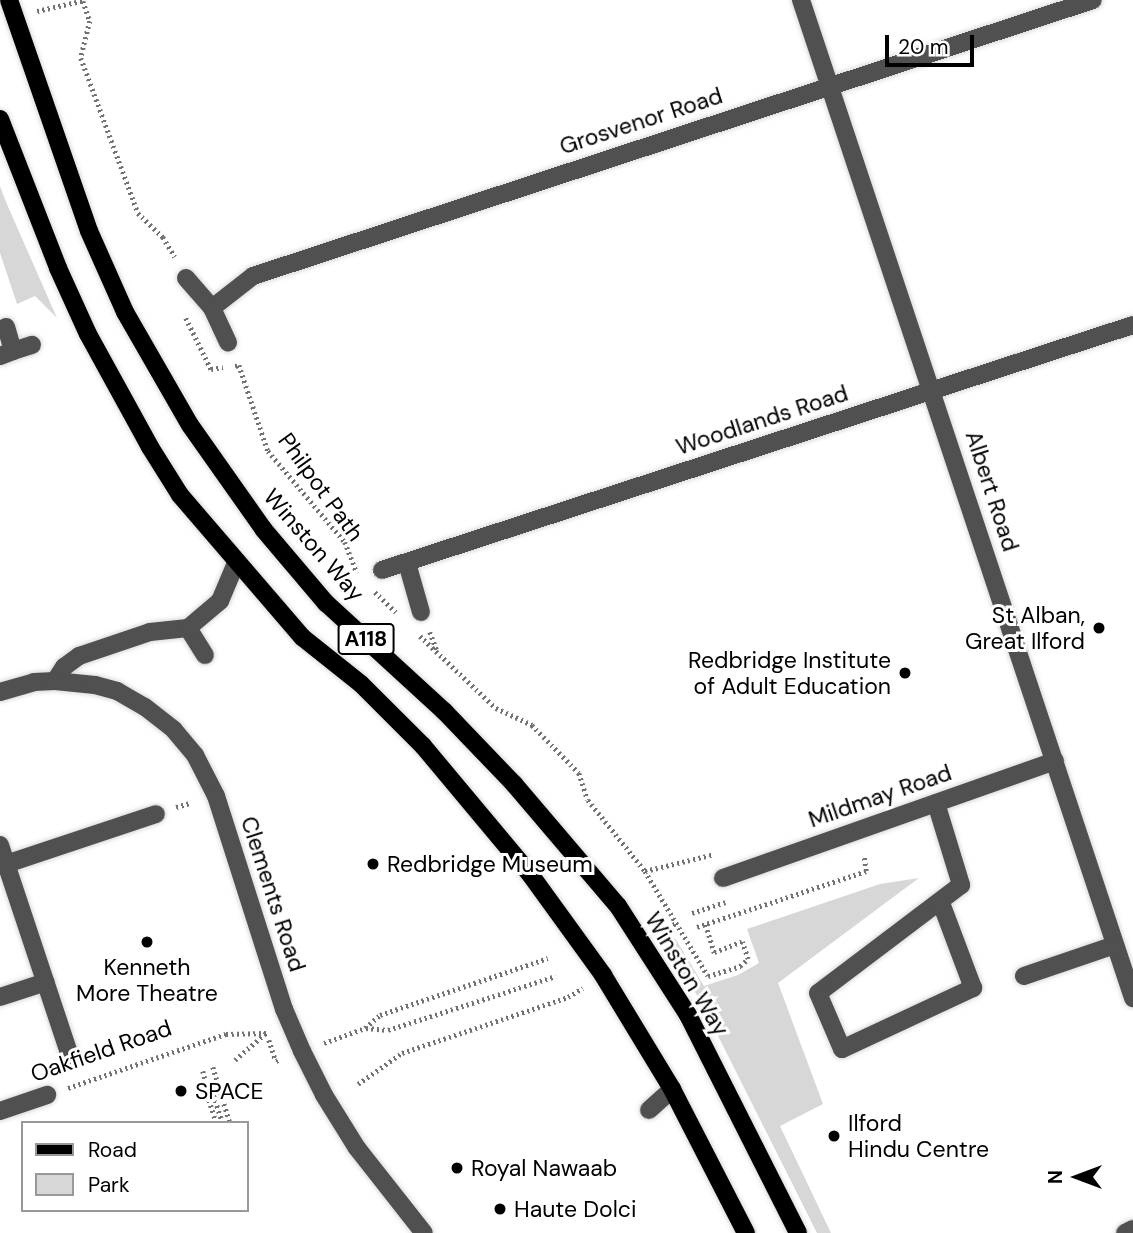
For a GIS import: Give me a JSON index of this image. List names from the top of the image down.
{
  "streets": {
    "main road": ["Winston Way", "A118"],
    "street": [
      "Grosvenor Road",
      "Woodlands Road",
      "Albert Road",
      "Mildmay Road",
      "Clements Road",
      "Oakfield Road"
    ],
    "path": ["Philpot Path"]
  },
  "crossings": [
    ["Grosvenor Road", "Albert Road"],
    ["Woodlands Road", "Albert Road"],
    ["Albert Road", "Mildmay Road"]
  ],
  "places": [
    "St Alban, Great Ilford",
    "Redbridge Institute of Adult Education",
    "Redbridge Museum",
    "Kenneth More Theatre",
    "SPACE",
    "Ilford Hindu Centre",
    "Royal Nawaab",
    "Haute Dolci"
  ],
  "legend": ["Road", "Park"],
  "scale_bar": "20 m",
  "north": "left"
}
